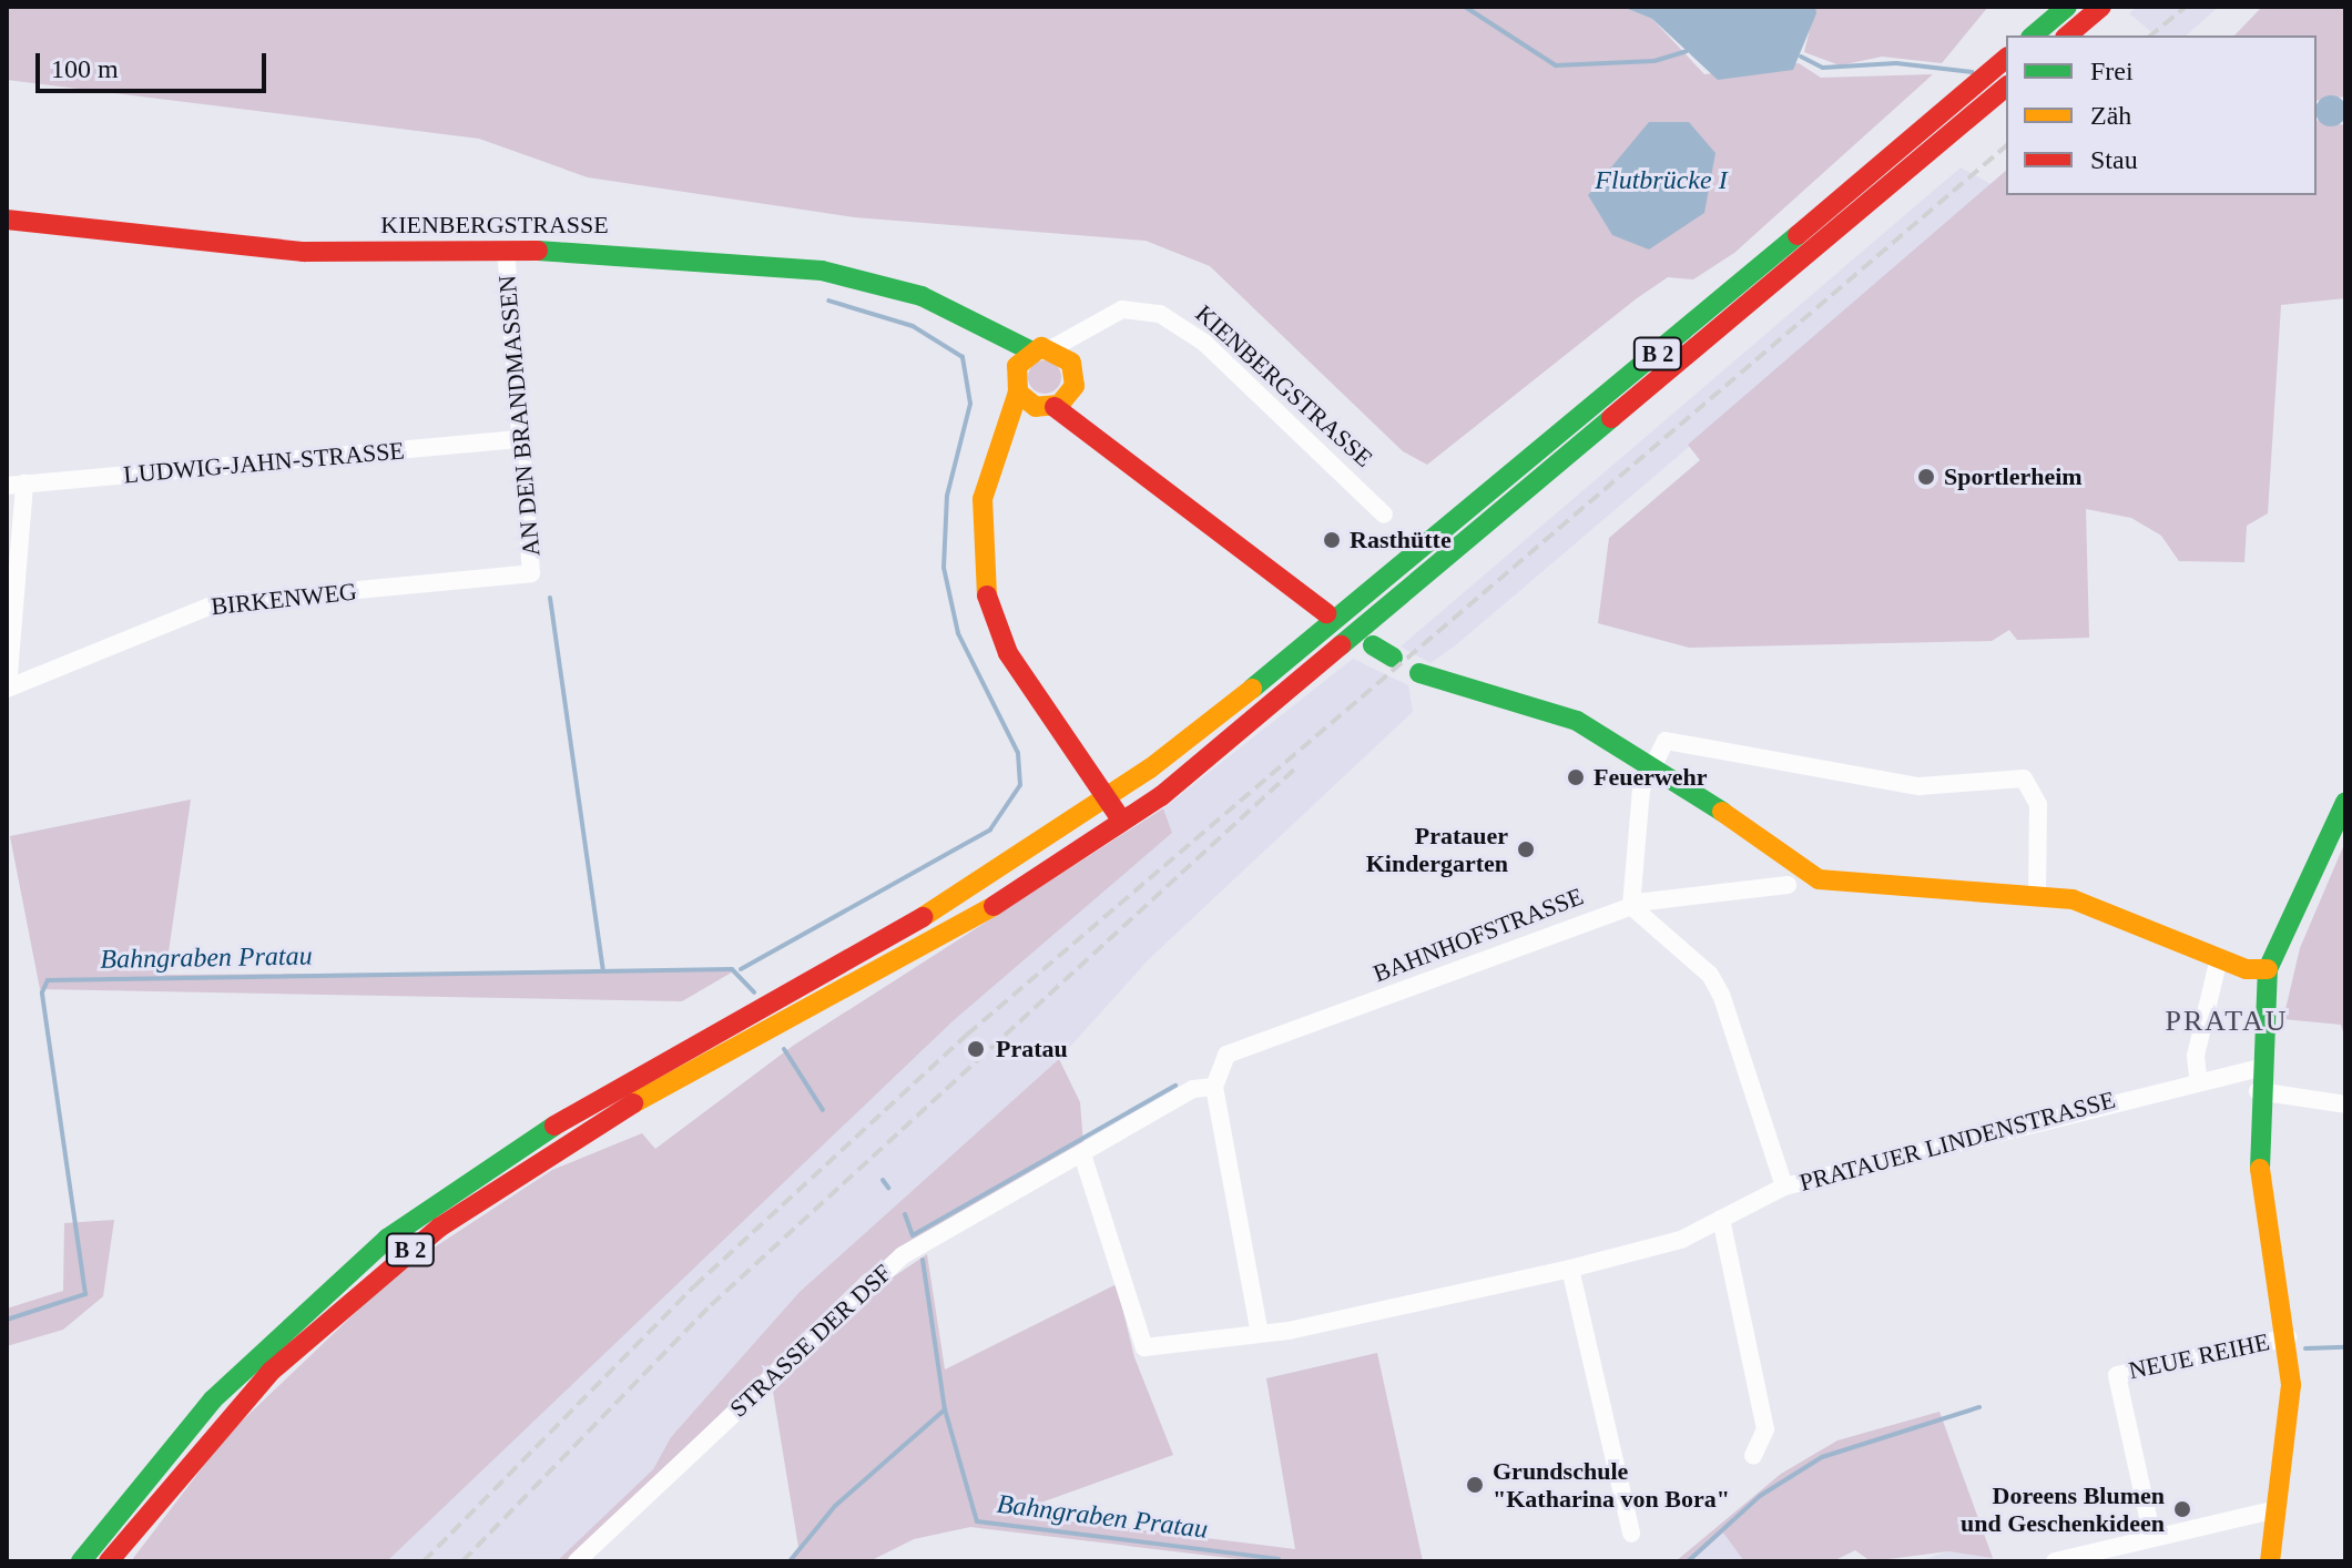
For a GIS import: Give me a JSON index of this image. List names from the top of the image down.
{
  "streets": {
    "main road": ["KIENBERGSTRASSE", "B 2"],
    "street": [
      "AN DEN BRANDMASSEN",
      "LUDWIG-JAHN-STRASSE",
      "BIRKENWEG",
      "BAHNHOFSTRASSE",
      "PRATAUER LINDENSTRASSE",
      "STRASSE DER DSF",
      "NEUE REIHE"
    ]
  },
  "crossings": [
    ["KIENBERGSTRASSE", "AN DEN BRANDMASSEN"],
    ["AN DEN BRANDMASSEN", "LUDWIG-JAHN-STRASSE"],
    ["AN DEN BRANDMASSEN", "BIRKENWEG"],
    ["BAHNHOFSTRASSE", "STRASSE DER DSF"],
    ["PRATAUER LINDENSTRASSE", "STRASSE DER DSF"]
  ],
  "districts": ["PRATAU"],
  "water": ["Flutbrücke I", "Bahngraben Pratau"],
  "places": [
    "Sportlerheim",
    "Rasthütte",
    "Feuerwehr",
    "Pratauer Kindergarten",
    "Pratau",
    "Grundschule \"Katharina von Bora\"",
    "Doreens Blumen und Geschenkideen"
  ],
  "legend": ["Frei", "Zäh", "Stau"],
  "scale_bar": "100 m"
}
